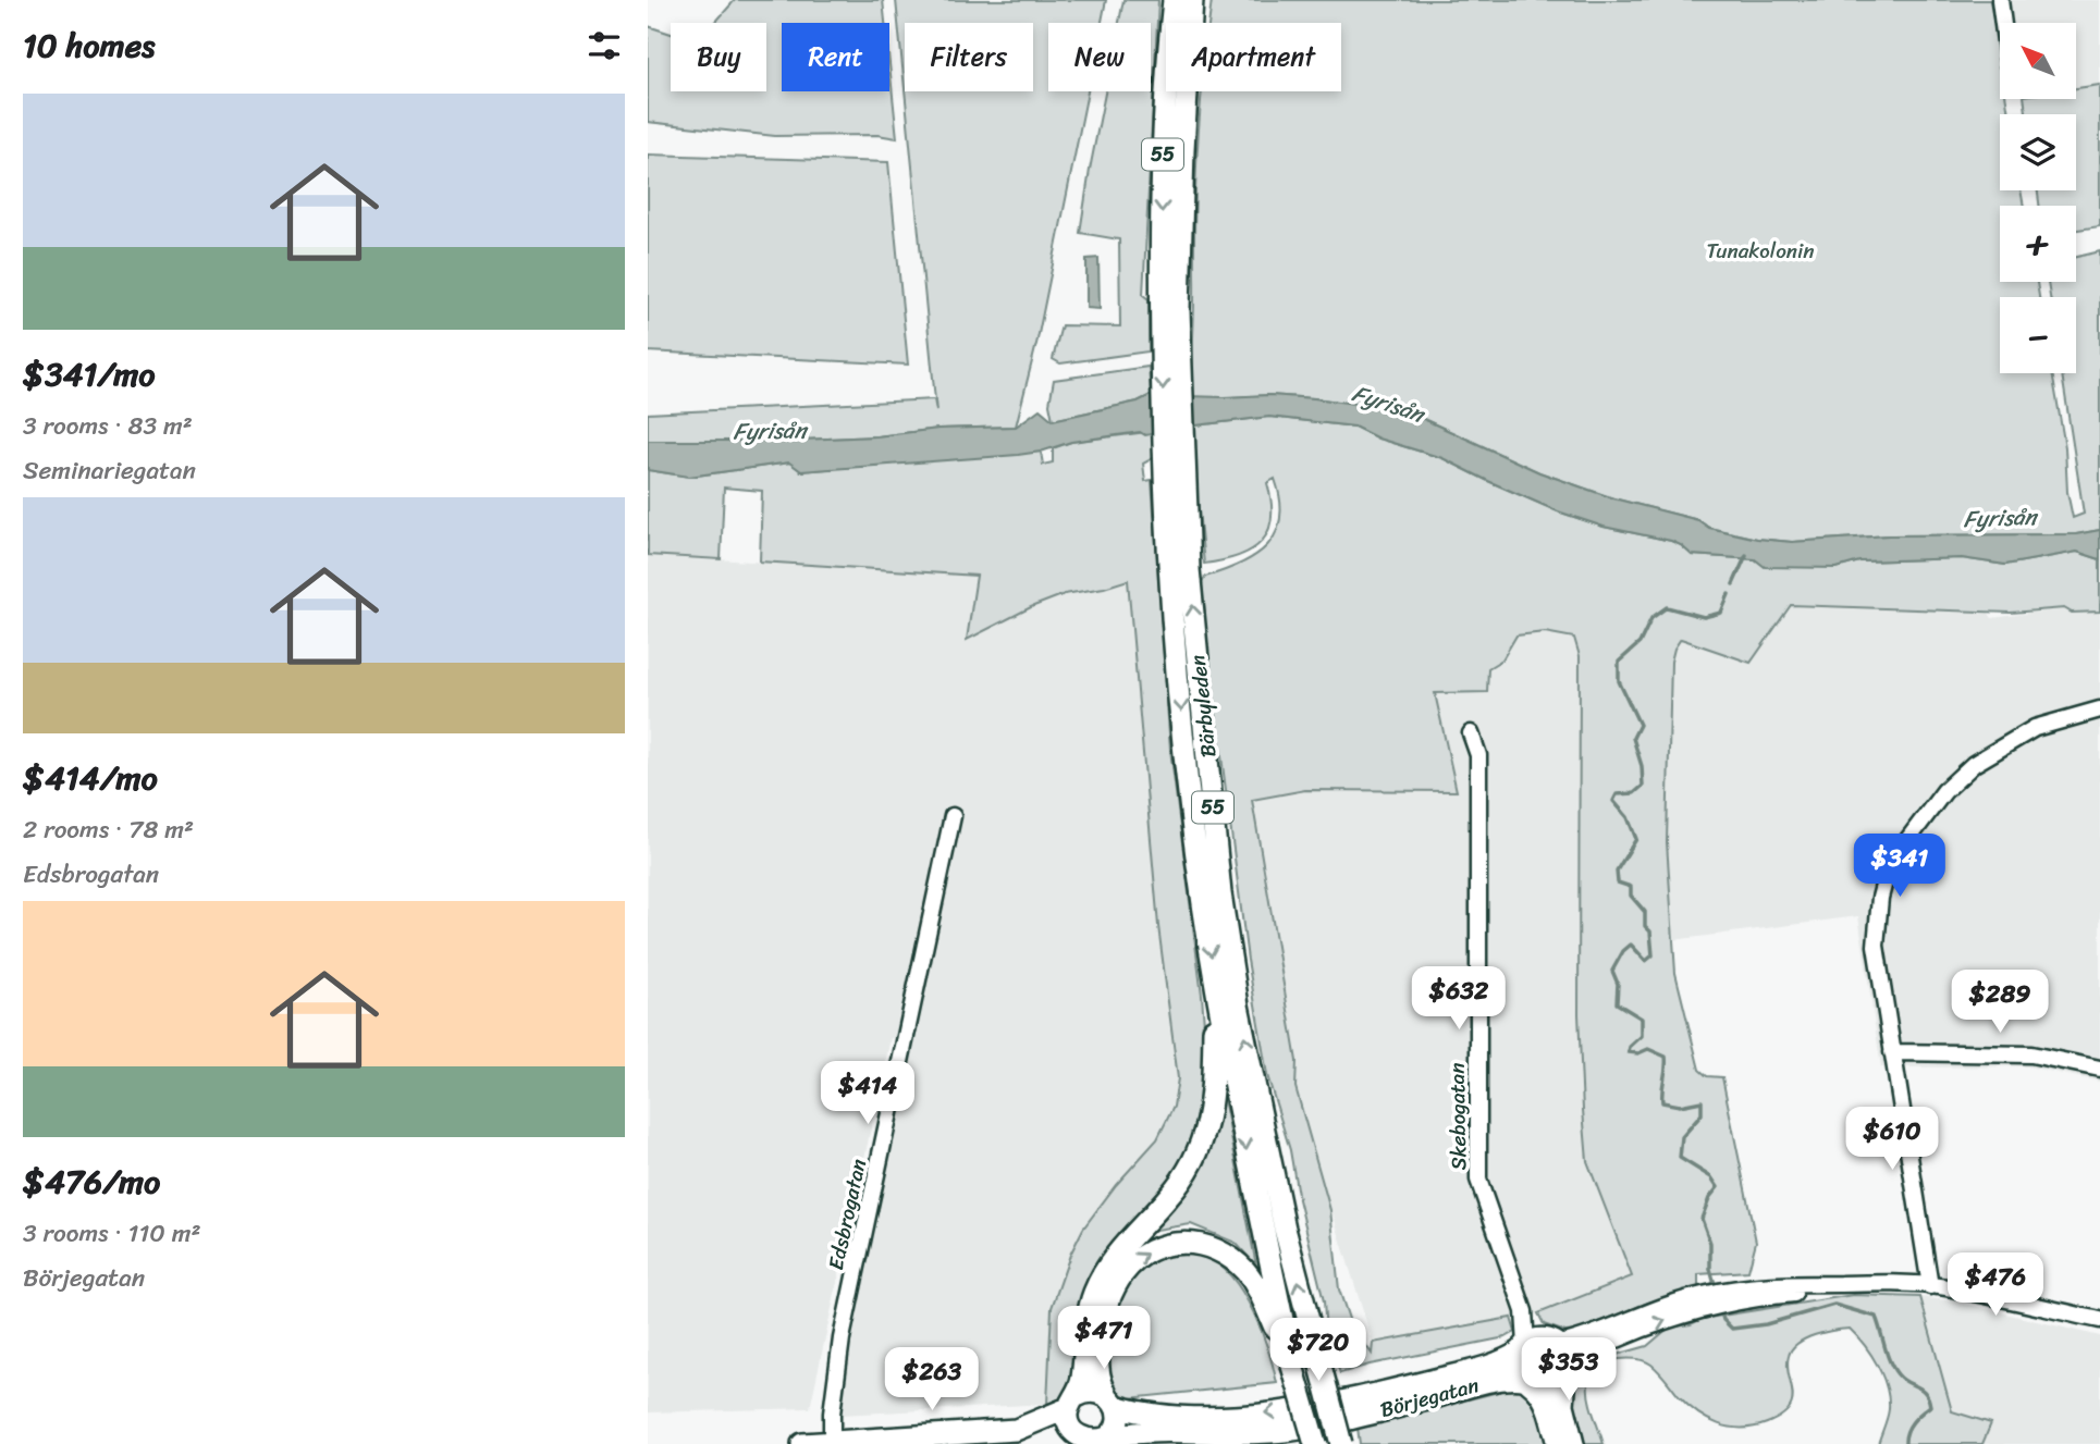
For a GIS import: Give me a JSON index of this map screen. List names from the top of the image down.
{
  "streets": {
    "main road": ["55", "Bärbyleden", "Börjegatan"],
    "street": ["Skebogatan", "Edsbrogatan"]
  },
  "crossings": [
    ["Skebogatan", "Börjegatan"]
  ],
  "water": ["Fyrisån"],
  "parks": ["Tunakolonin"],
  "north": "top left",
  "page": {
    "heading": "10 homes",
    "map_buttons": ["+", "−"],
    "chip": [
      "Buy",
      "Rent",
      "Filters",
      "New",
      "Apartment"
    ],
    "list": [
      {
        "name": "$341/mo",
        "note": "3 rooms · 83 m² · Seminariegatan"
      },
      {
        "name": "$414/mo",
        "note": "2 rooms · 78 m² · Edsbrogatan"
      },
      {
        "name": "$476/mo",
        "note": "3 rooms · 110 m² · Börjegatan"
      }
    ],
    "price": [
      "$341",
      "$632",
      "$289",
      "$414",
      "$610",
      "$476",
      "$471",
      "$720",
      "$353",
      "$263"
    ]
  }
}
